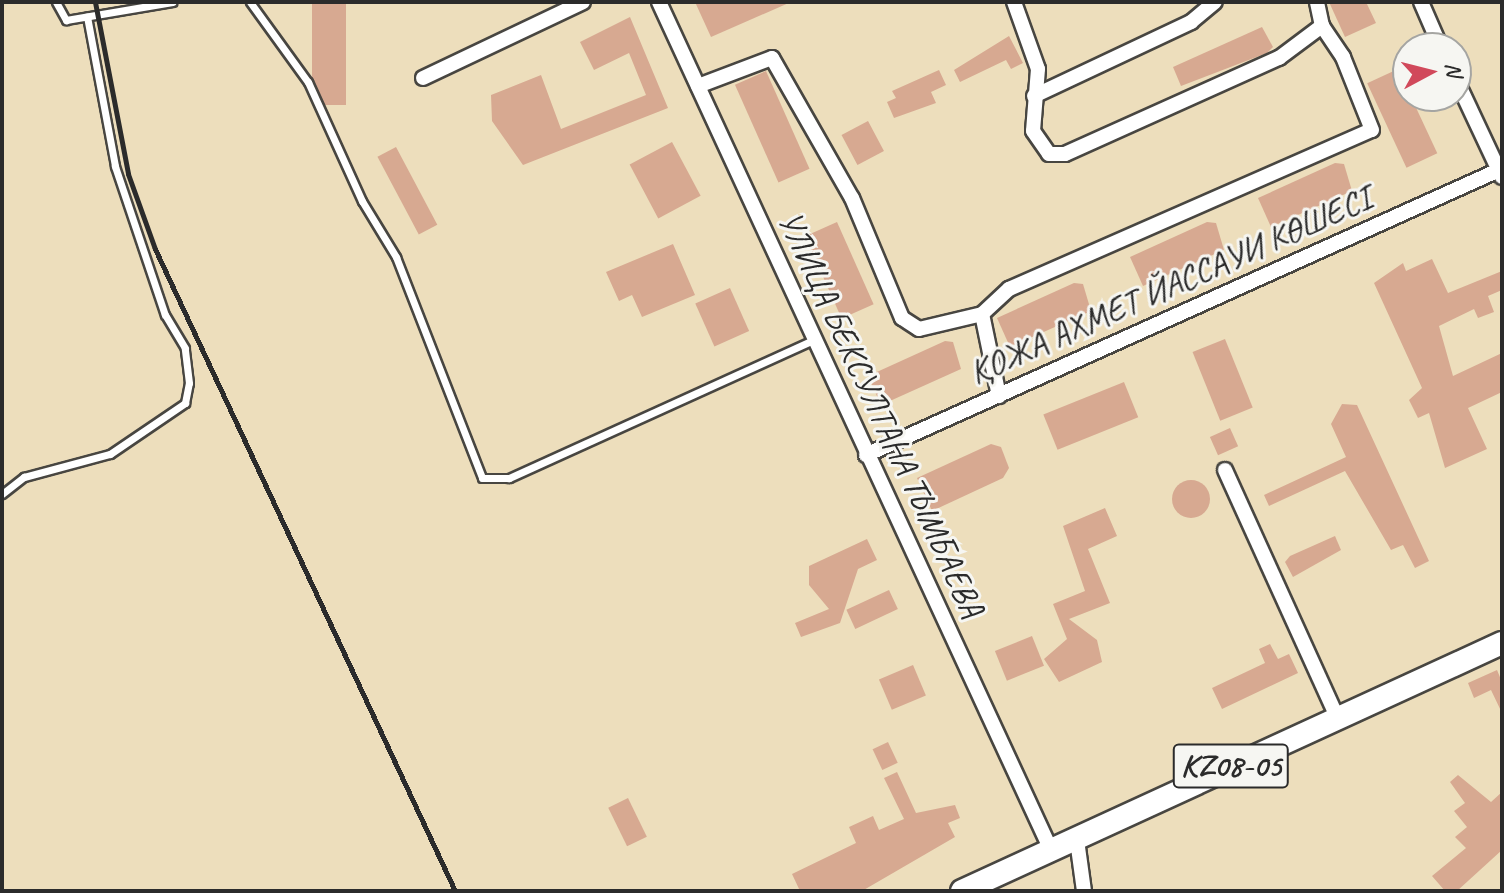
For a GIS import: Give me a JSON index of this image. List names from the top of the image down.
{
  "streets": {
    "main road": ["KZ08-05"],
    "street": ["ҚОЖА АХМЕТ ЙАССАУИ КӨШЕСІ", "УЛИЦА БЕКСУЛТАНА ТЫМБАЕВА"]
  },
  "crossings": [
    ["ҚОЖА АХМЕТ ЙАССАУИ КӨШЕСІ", "УЛИЦА БЕКСУЛТАНА ТЫМБАЕВА"],
    ["УЛИЦА БЕКСУЛТАНА ТЫМБАЕВА", "KZ08-05"]
  ],
  "north": "right"
}
